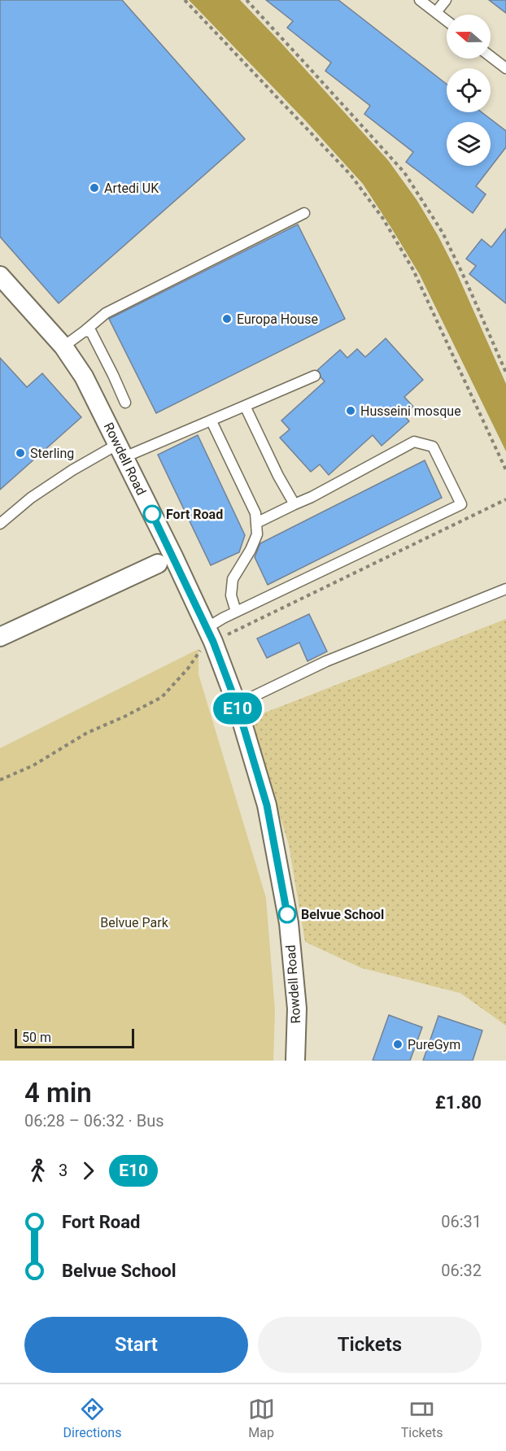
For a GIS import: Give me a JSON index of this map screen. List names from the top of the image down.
{
  "streets": {
    "street": ["Rowdell Road"]
  },
  "parks": ["Belvue Park"],
  "places": [
    "Artedi UK",
    "Europa House",
    "Husseini mosque",
    "Sterling",
    "Fort Road",
    "Belvue School",
    "PureGym"
  ],
  "lines": ["bus line E10"],
  "scale_bar": "50 m",
  "north": "left",
  "page": {
    "on_map": "E10",
    "scale": "50 m",
    "heading": ["4 min", "06:28 – 06:32 · Bus", "£1.80"],
    "legs": ["3", "E10"],
    "list": [
      {
        "name": "Fort Road",
        "value": "06:31"
      },
      {
        "name": "Belvue School",
        "value": "06:32"
      }
    ],
    "buttons": ["Start", "Tickets"],
    "tabs": ["Directions", "Map", "Tickets"]
  }
}
